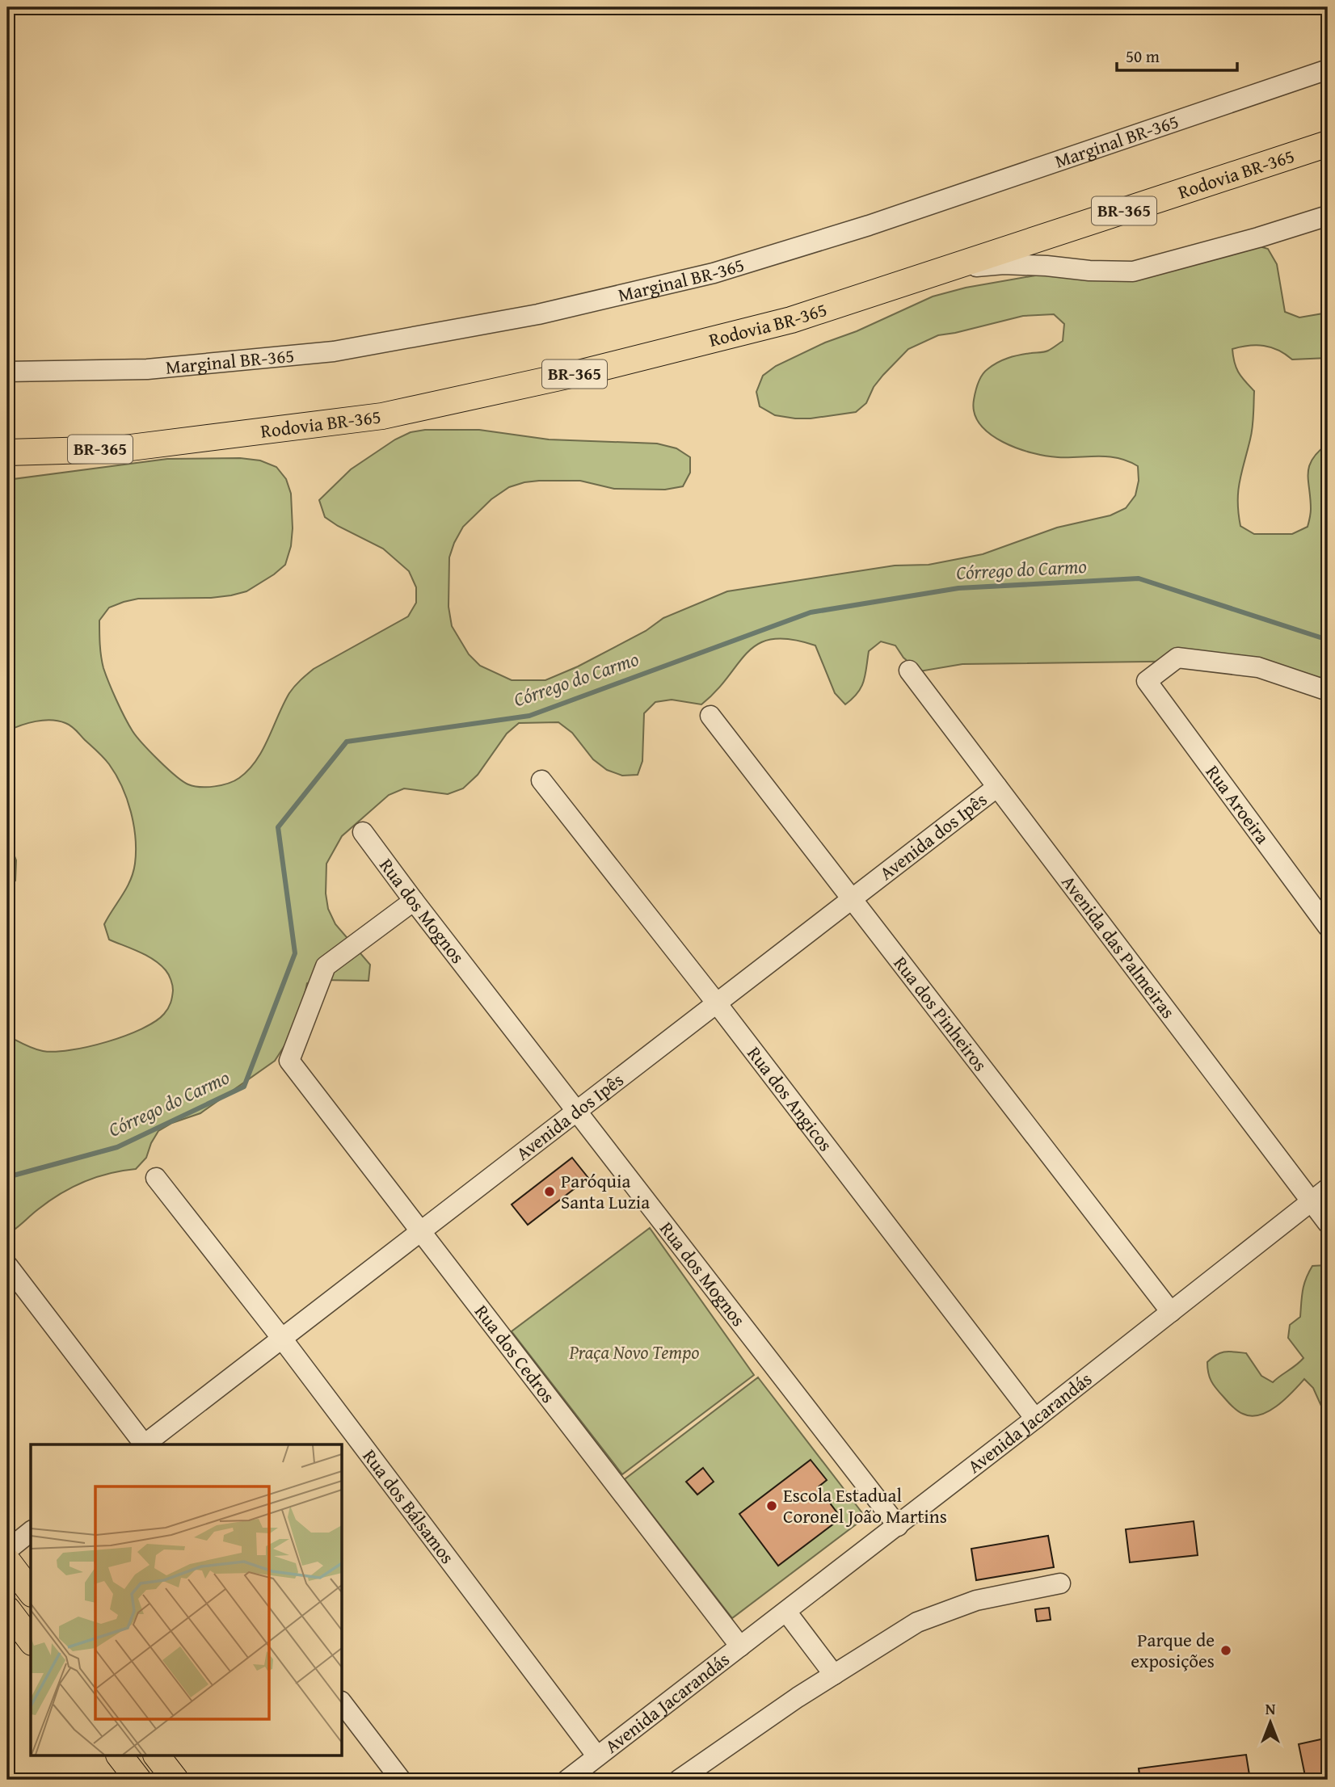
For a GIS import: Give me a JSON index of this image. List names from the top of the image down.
{
  "streets": {
    "main road": ["Rodovia BR-365", "BR-365"],
    "street": [
      "Marginal BR-365",
      "Rua Aroeira",
      "Avenida dos Ipês",
      "Rua dos Mognos",
      "Avenida das Palmeiras",
      "Rua dos Pinheiros",
      "Rua dos Angicos",
      "Rua dos Cedros",
      "Avenida Jacarandás",
      "Rua dos Bálsamos"
    ]
  },
  "crossings": [
    ["Avenida dos Ipês", "Rua dos Mognos"],
    ["Avenida dos Ipês", "Avenida das Palmeiras"],
    ["Avenida dos Ipês", "Rua dos Pinheiros"],
    ["Avenida dos Ipês", "Rua dos Angicos"],
    ["Avenida dos Ipês", "Rua dos Cedros"],
    ["Avenida dos Ipês", "Rua dos Bálsamos"],
    ["Rua dos Mognos", "Rua dos Cedros"],
    ["Rua dos Mognos", "Avenida Jacarandás"],
    ["Avenida das Palmeiras", "Avenida Jacarandás"],
    ["Rua dos Pinheiros", "Avenida Jacarandás"],
    ["Rua dos Angicos", "Avenida Jacarandás"],
    ["Rua dos Cedros", "Avenida Jacarandás"],
    ["Avenida Jacarandás", "Rua dos Bálsamos"]
  ],
  "water": ["Córrego do Carmo"],
  "parks": ["Praça Novo Tempo"],
  "places": ["Paróquia Santa Luzia", "Escola Estadual Coronel João Martins", "Parque de exposições"],
  "scale_bar": "50 m",
  "north": "top"
}
